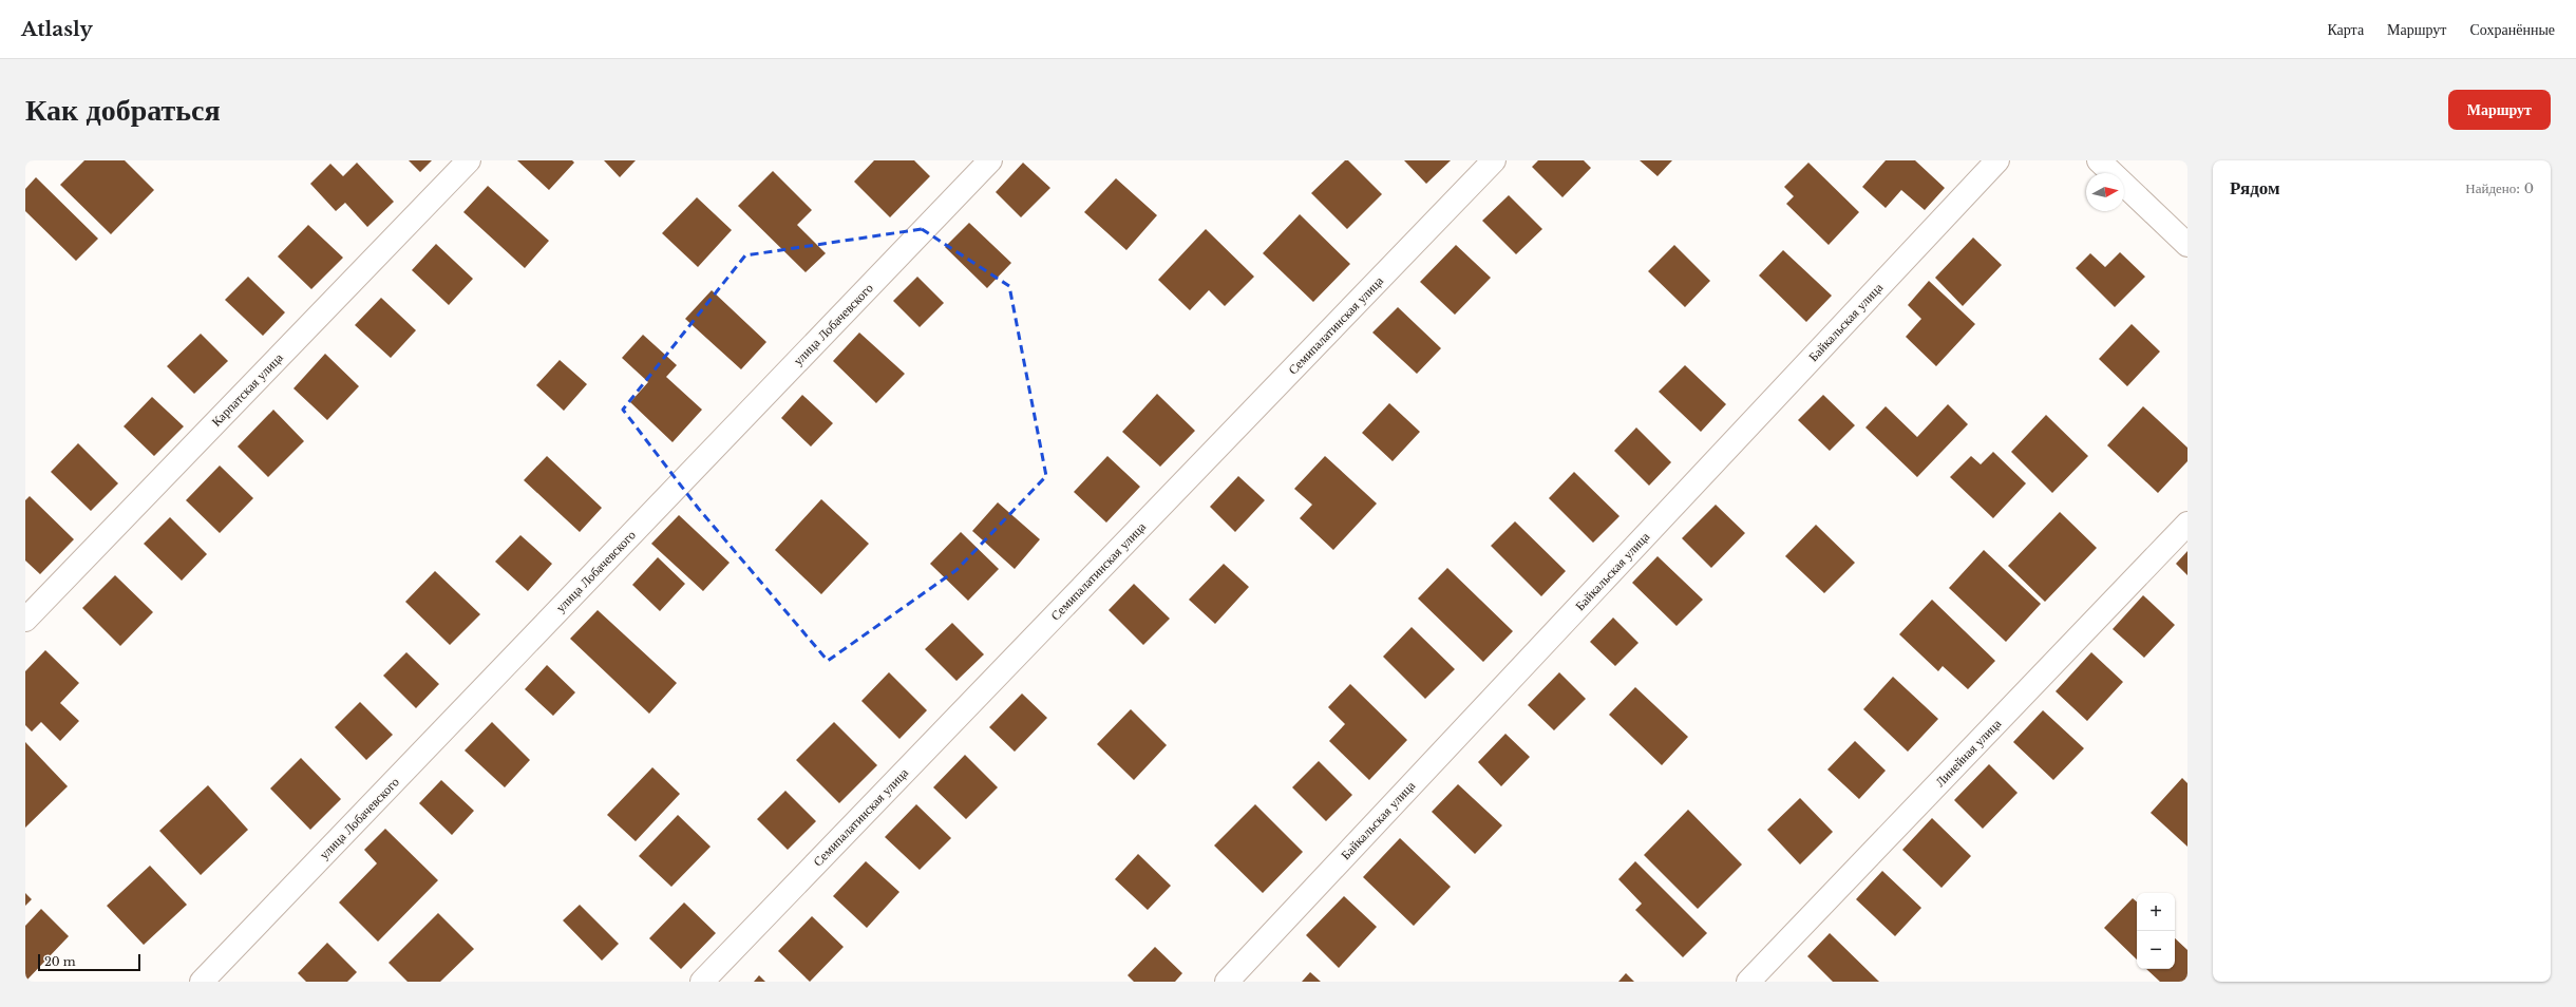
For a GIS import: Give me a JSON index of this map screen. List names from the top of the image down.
{
  "streets": {
    "street": [
      "Байкальская улица",
      "улица Лобачевского",
      "Семипалатинская улица",
      "Карпатская улица",
      "Линейная улица"
    ]
  },
  "scale_bar": "20 m",
  "north": "right",
  "page": {
    "header": "Atlasly",
    "nav": ["Карта", "Маршрут", "Сохранённые"],
    "buttons": "Маршрут",
    "title": "Как добраться",
    "heading": ["Рядом", "Найдено: 0"],
    "map_buttons": ["+", "−"],
    "scale": "20 m"
  }
}
